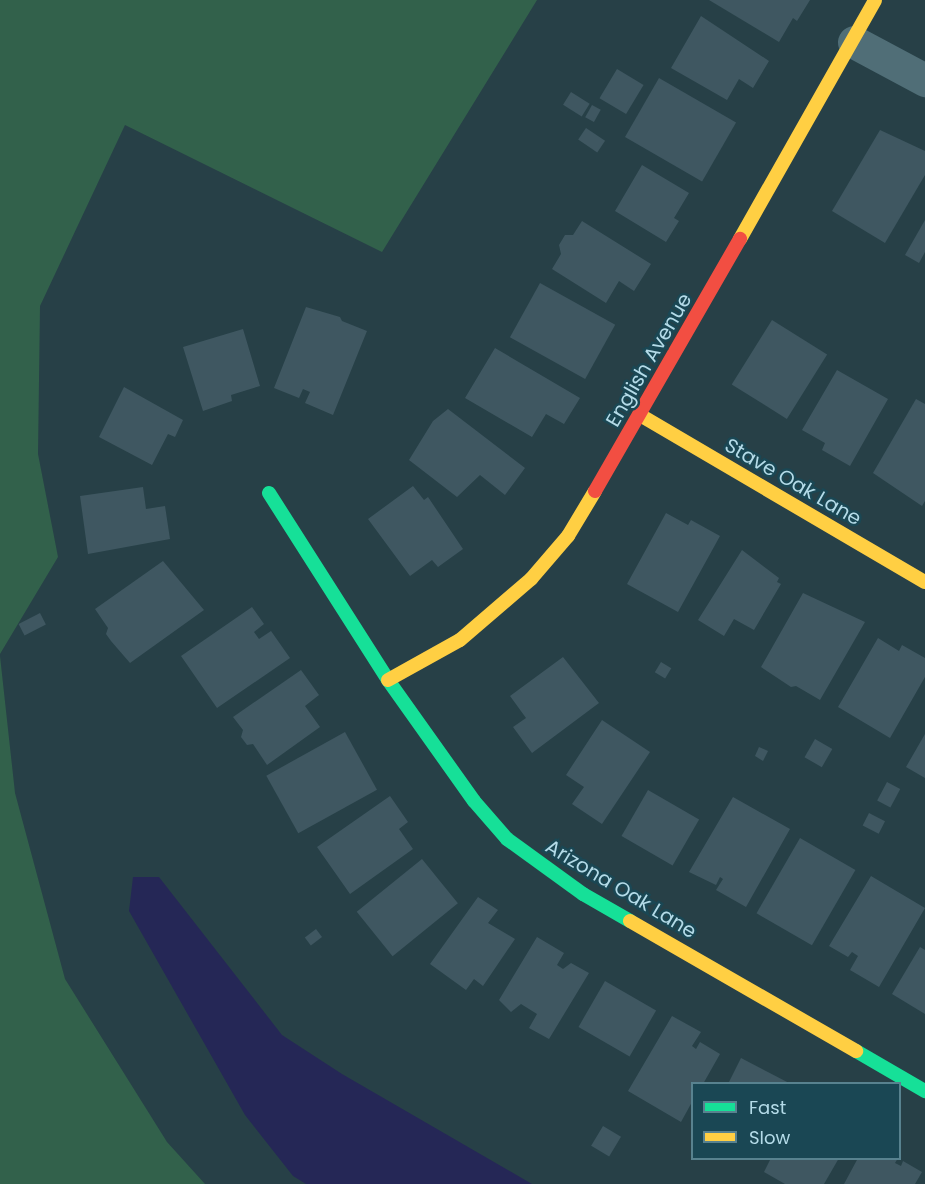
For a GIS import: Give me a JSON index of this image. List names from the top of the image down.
{
  "streets": {
    "street": ["English Avenue", "Stave Oak Lane", "Arizona Oak Lane"]
  },
  "crossings": [
    ["English Avenue", "Stave Oak Lane"],
    ["English Avenue", "Arizona Oak Lane"]
  ],
  "legend": ["Fast", "Slow"]
}
